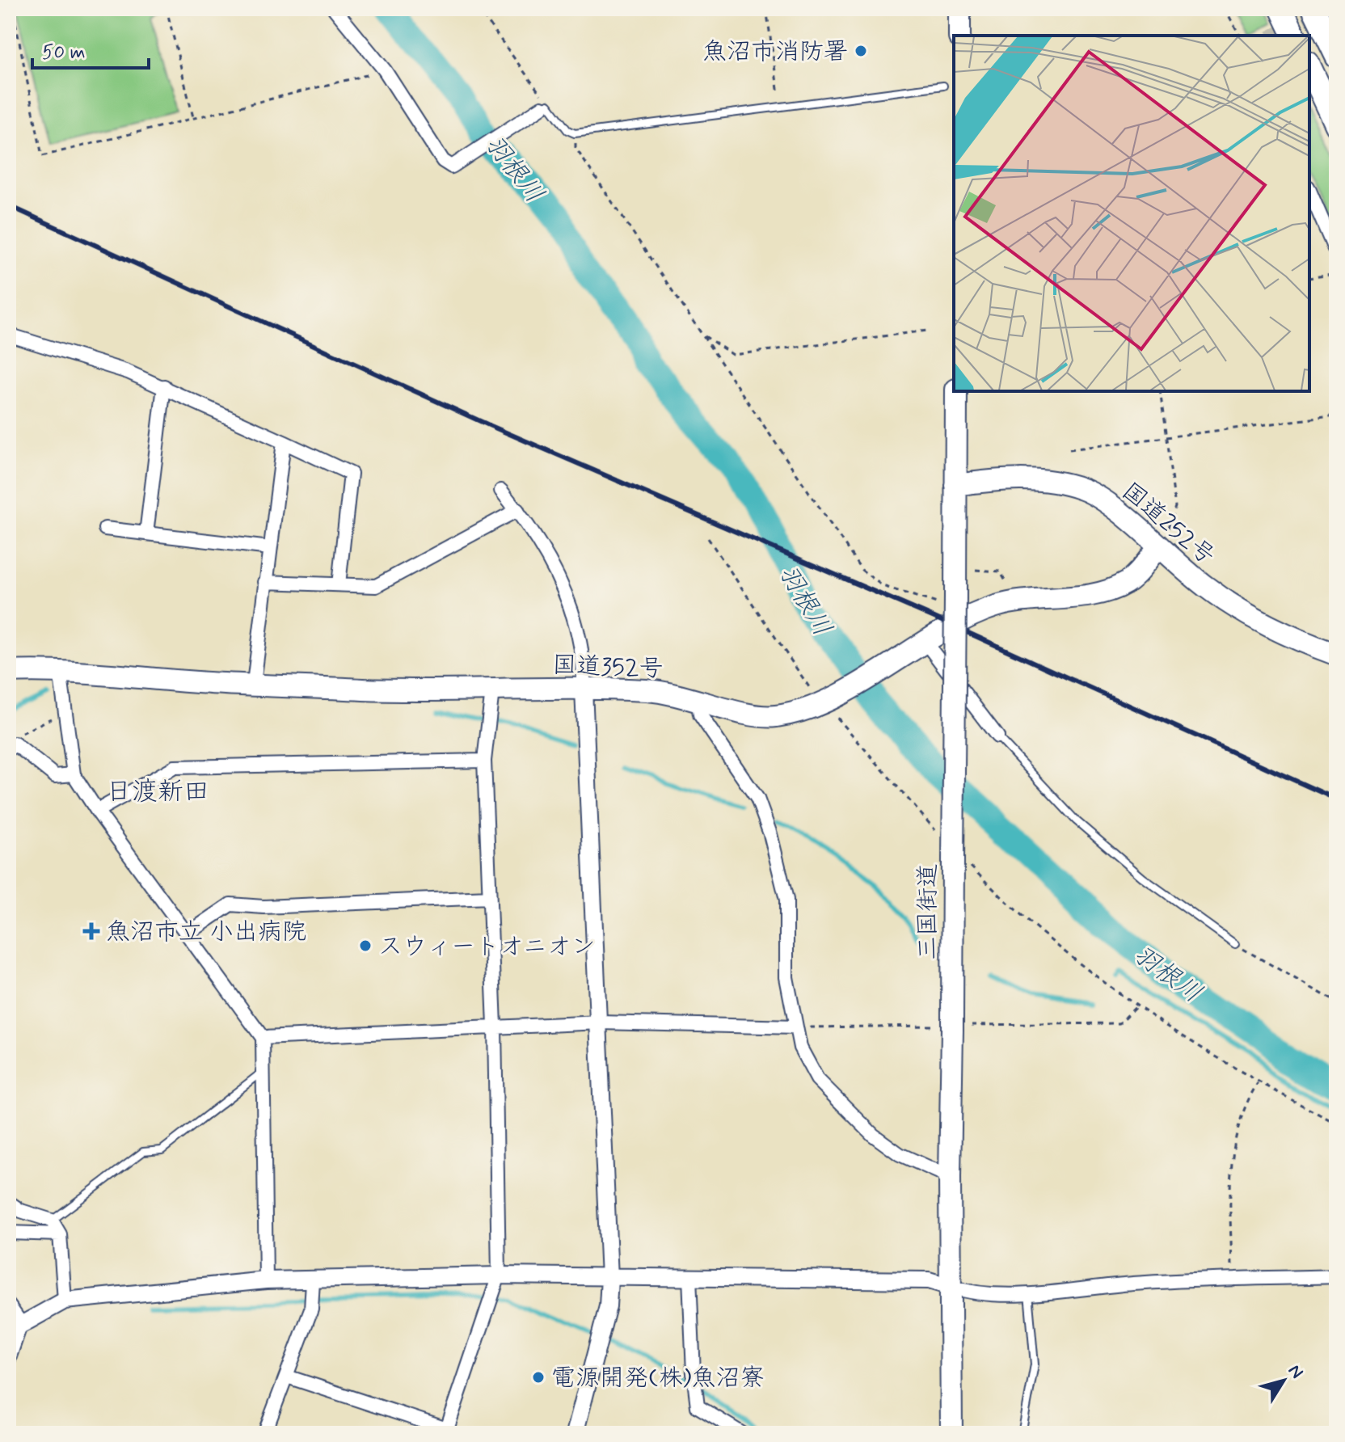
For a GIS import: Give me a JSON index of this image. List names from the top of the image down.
{
  "streets": {
    "highway": ["国道252号", "国道352号", "三国街道"]
  },
  "crossings": [
    ["国道252号", "国道352号"],
    ["国道252号", "三国街道"]
  ],
  "districts": ["日渡新田"],
  "water": ["羽根川"],
  "places": {
    "other": ["魚沼市消防署", "スウィートオニオン", "電源開発(株)魚沼寮"],
    "health": ["魚沼市立 小出病院"]
  },
  "scale_bar": "50 m",
  "north": "top right"
}
